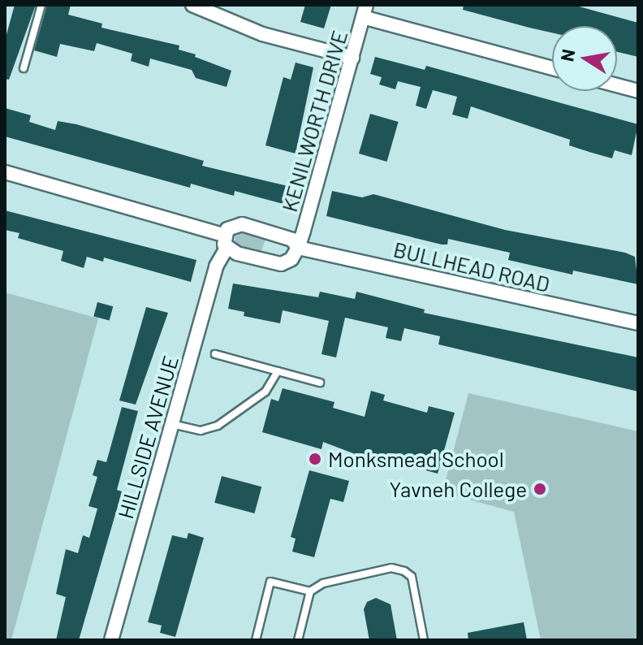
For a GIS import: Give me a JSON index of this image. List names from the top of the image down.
{
  "streets": {
    "street": ["KENILWORTH DRIVE", "BULLHEAD ROAD", "HILLSIDE AVENUE"]
  },
  "crossings": [
    ["KENILWORTH DRIVE", "BULLHEAD ROAD"],
    ["BULLHEAD ROAD", "HILLSIDE AVENUE"]
  ],
  "places": ["Monksmead School", "Yavneh College"],
  "north": "left"
}
